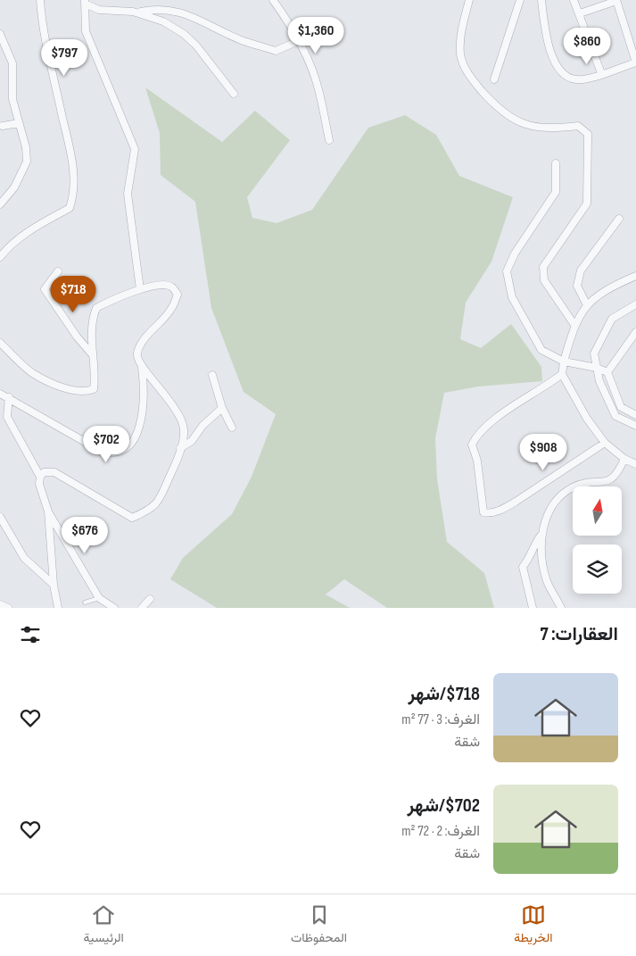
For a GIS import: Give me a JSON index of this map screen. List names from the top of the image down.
{
  "north": "top",
  "page": {
    "price": [
      "$1,360",
      "$860",
      "$797",
      "$718",
      "$702",
      "$908",
      "$676"
    ],
    "heading": "العقارات: 7",
    "list": [
      {
        "name": "$718/شهر",
        "note": "الغرف: 3 · 77 m² · شقة"
      },
      {
        "name": "$702/شهر",
        "note": "الغرف: 2 · 72 m² · شقة"
      }
    ],
    "tabs": ["الخريطة", "المحفوظات", "الرئيسية"]
  }
}
